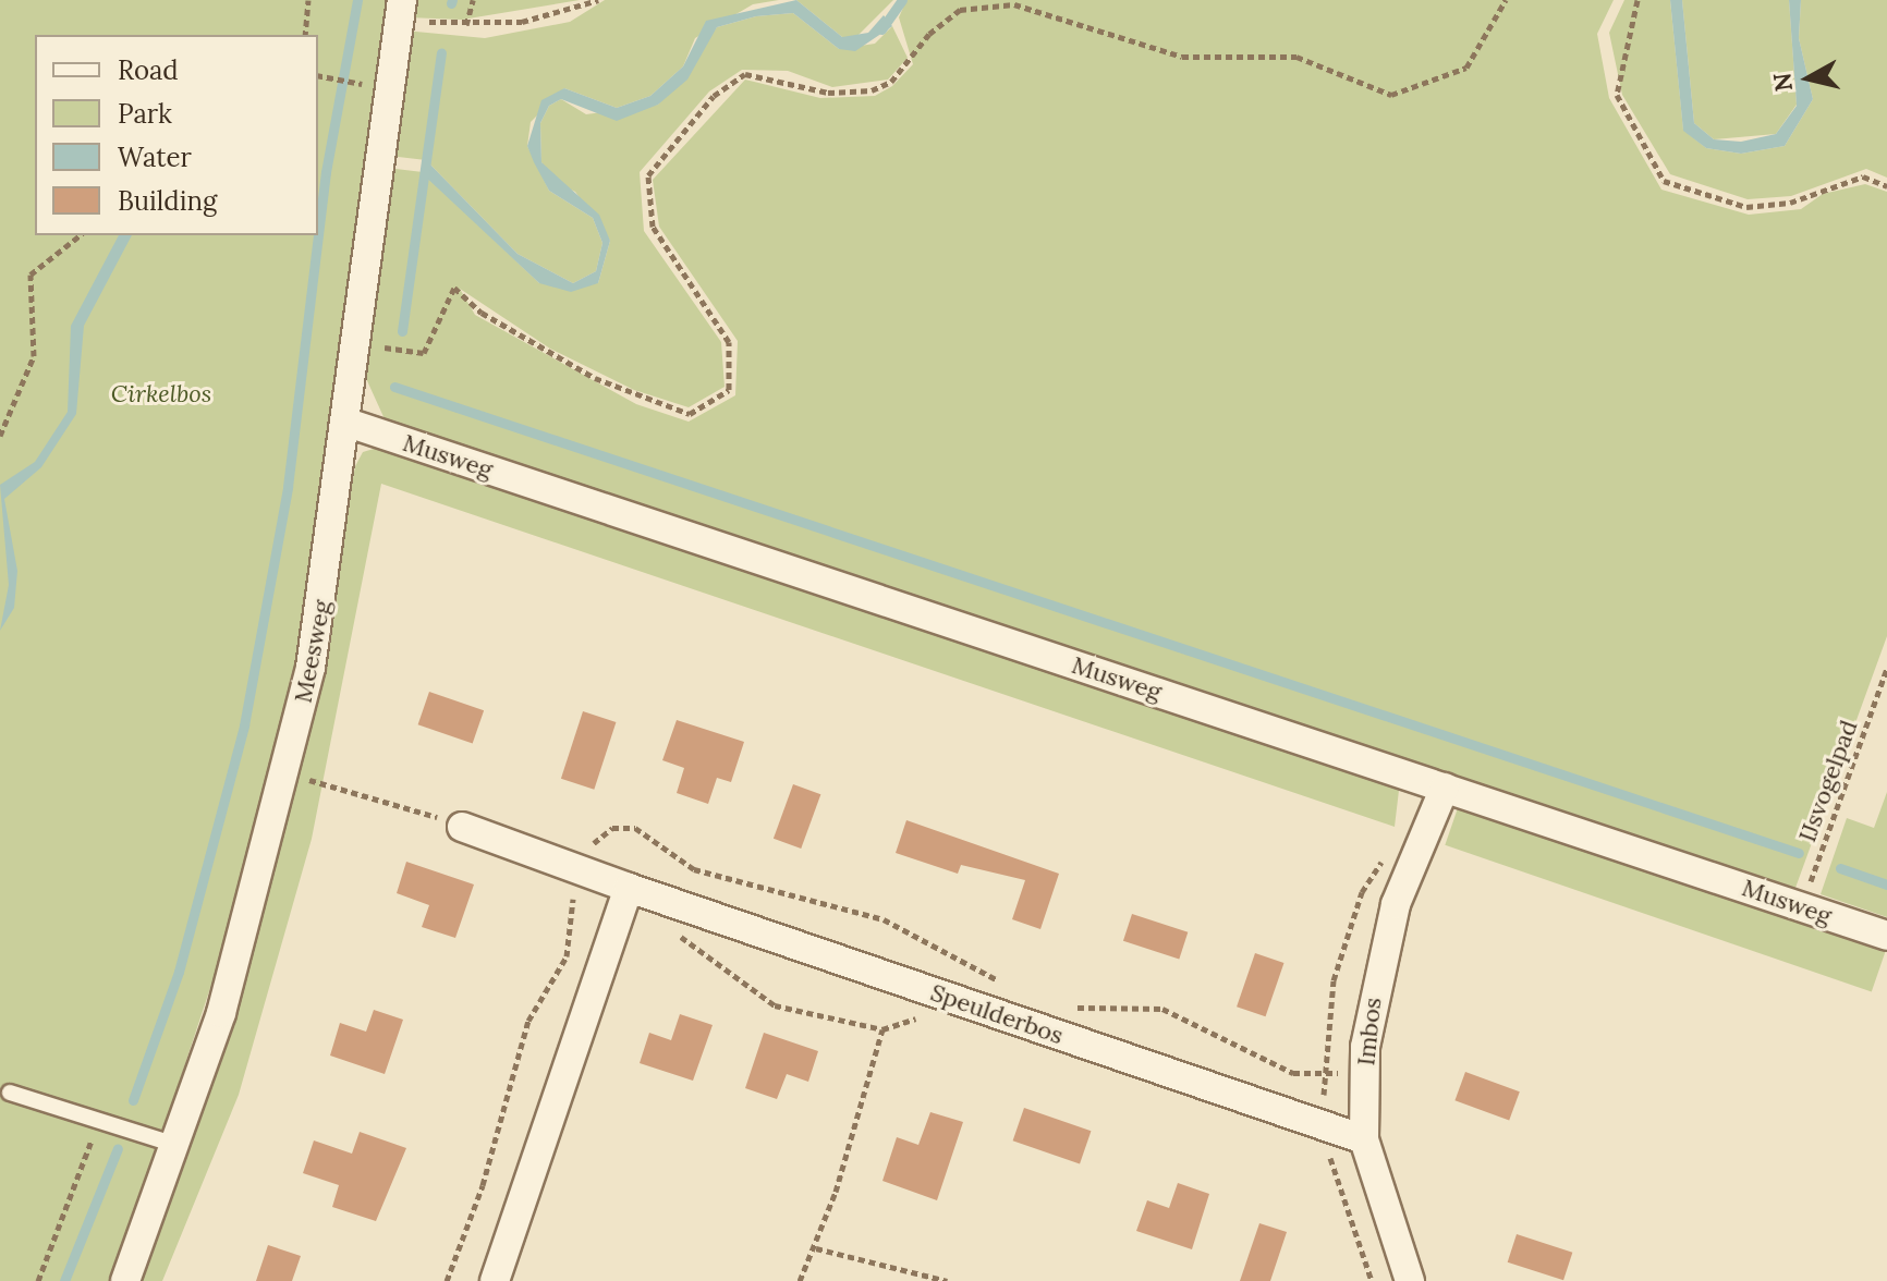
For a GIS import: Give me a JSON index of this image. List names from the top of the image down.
{
  "streets": {
    "street": [
      "Musweg",
      "Meesweg",
      "Speulderbos",
      "Imbos"
    ],
    "path": ["IJsvogelpad"]
  },
  "crossings": [
    ["Musweg", "Meesweg"],
    ["Musweg", "IJsvogelpad"],
    ["Musweg", "Imbos"],
    ["Speulderbos", "Imbos"]
  ],
  "parks": ["Cirkelbos"],
  "legend": [
    "Road",
    "Park",
    "Water",
    "Building"
  ],
  "north": "left"
}
